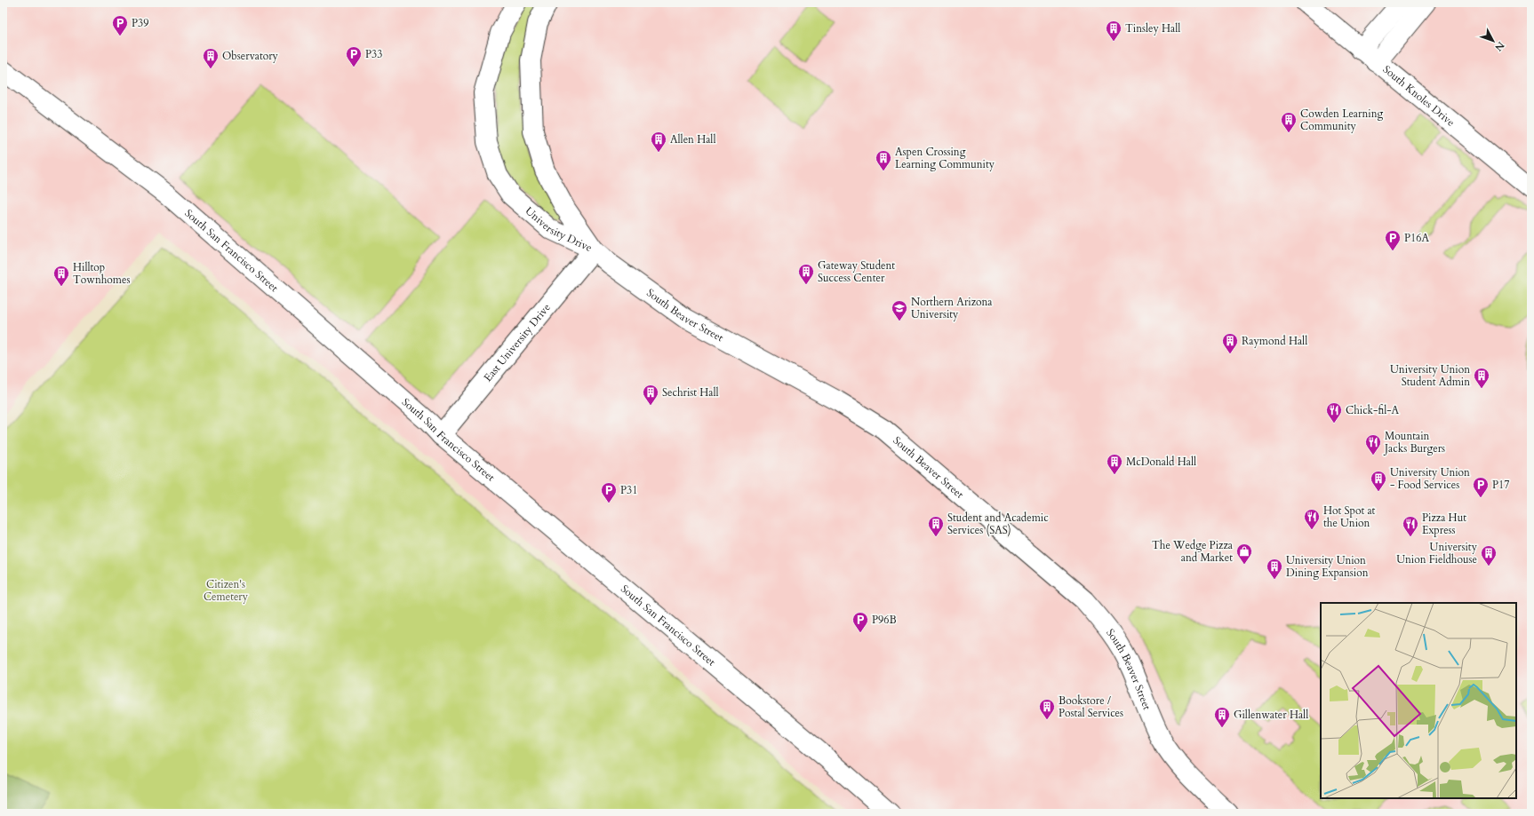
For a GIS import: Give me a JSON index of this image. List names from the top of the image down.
{
  "streets": {
    "street": [
      "South Knoles Drive",
      "University Drive",
      "South San Francisco Street",
      "South Beaver Street",
      "East University Drive"
    ]
  },
  "crossings": [
    ["University Drive", "South Beaver Street"],
    ["University Drive", "East University Drive"],
    ["South San Francisco Street", "East University Drive"],
    ["South Beaver Street", "East University Drive"]
  ],
  "parks": ["Citizen's Cemetery"],
  "places": {
    "parking": [
      "P39",
      "P33",
      "P16A",
      "P17",
      "P31",
      "P96B"
    ],
    "building": [
      "Tinsley Hall",
      "Observatory",
      "Cowden Learning Community",
      "Allen Hall",
      "Aspen Crossing Learning Community",
      "Gateway Student Success Center",
      "Hilltop Townhomes",
      "Raymond Hall",
      "University Union Student Admin",
      "Sechrist Hall",
      "McDonald Hall",
      "University Union - Food Services",
      "Student and Academic Services (SAS)",
      "University Union Fieldhouse",
      "University Union Dining Expansion",
      "Bookstore / Postal Services",
      "Gillenwater Hall"
    ],
    "school or university": ["Northern Arizona University"],
    "restaurant": [
      "Chick-fil-A",
      "Mountain Jacks Burgers",
      "Hot Spot at the Union",
      "Pizza Hut Express"
    ],
    "shop": ["The Wedge Pizza and Market"]
  },
  "north": "bottom right"
}
